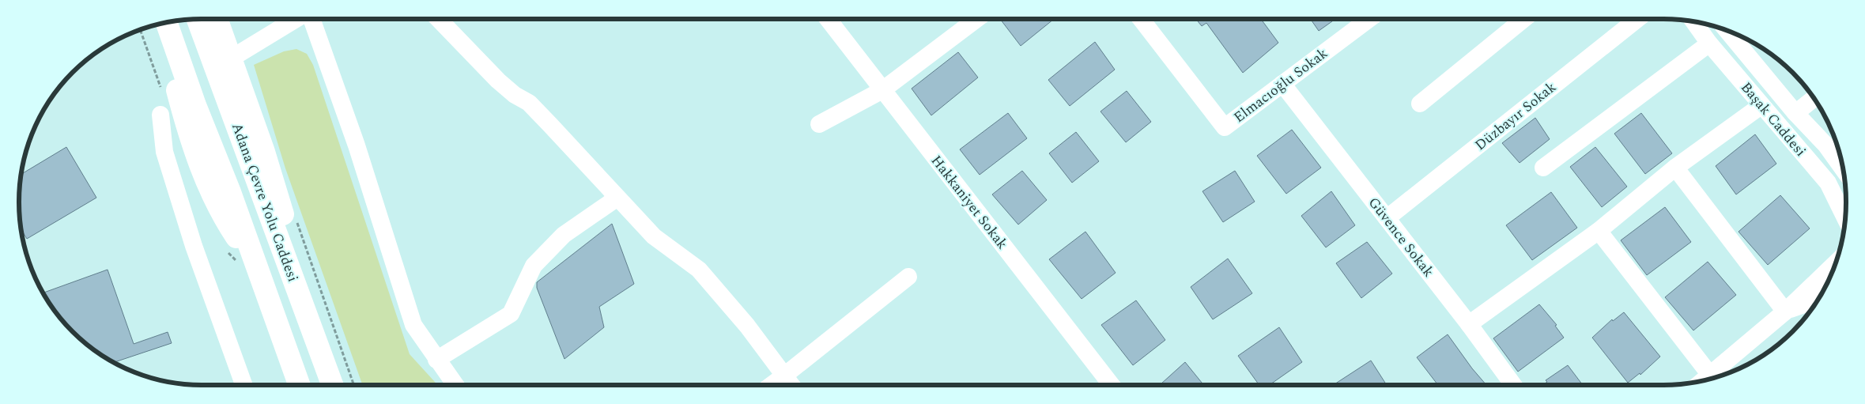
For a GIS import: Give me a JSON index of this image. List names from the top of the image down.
{
  "streets": {
    "highway": ["Adana Çevre Yolu Caddesi"],
    "street": [
      "Elmacıoğlu Sokak",
      "Düzbayır Sokak",
      "Başak Caddesi",
      "Hakkaniyet Sokak",
      "Güvence Sokak"
    ]
  },
  "crossings": [
    ["Elmacıoğlu Sokak", "Güvence Sokak"],
    ["Düzbayır Sokak", "Güvence Sokak"]
  ]
}
